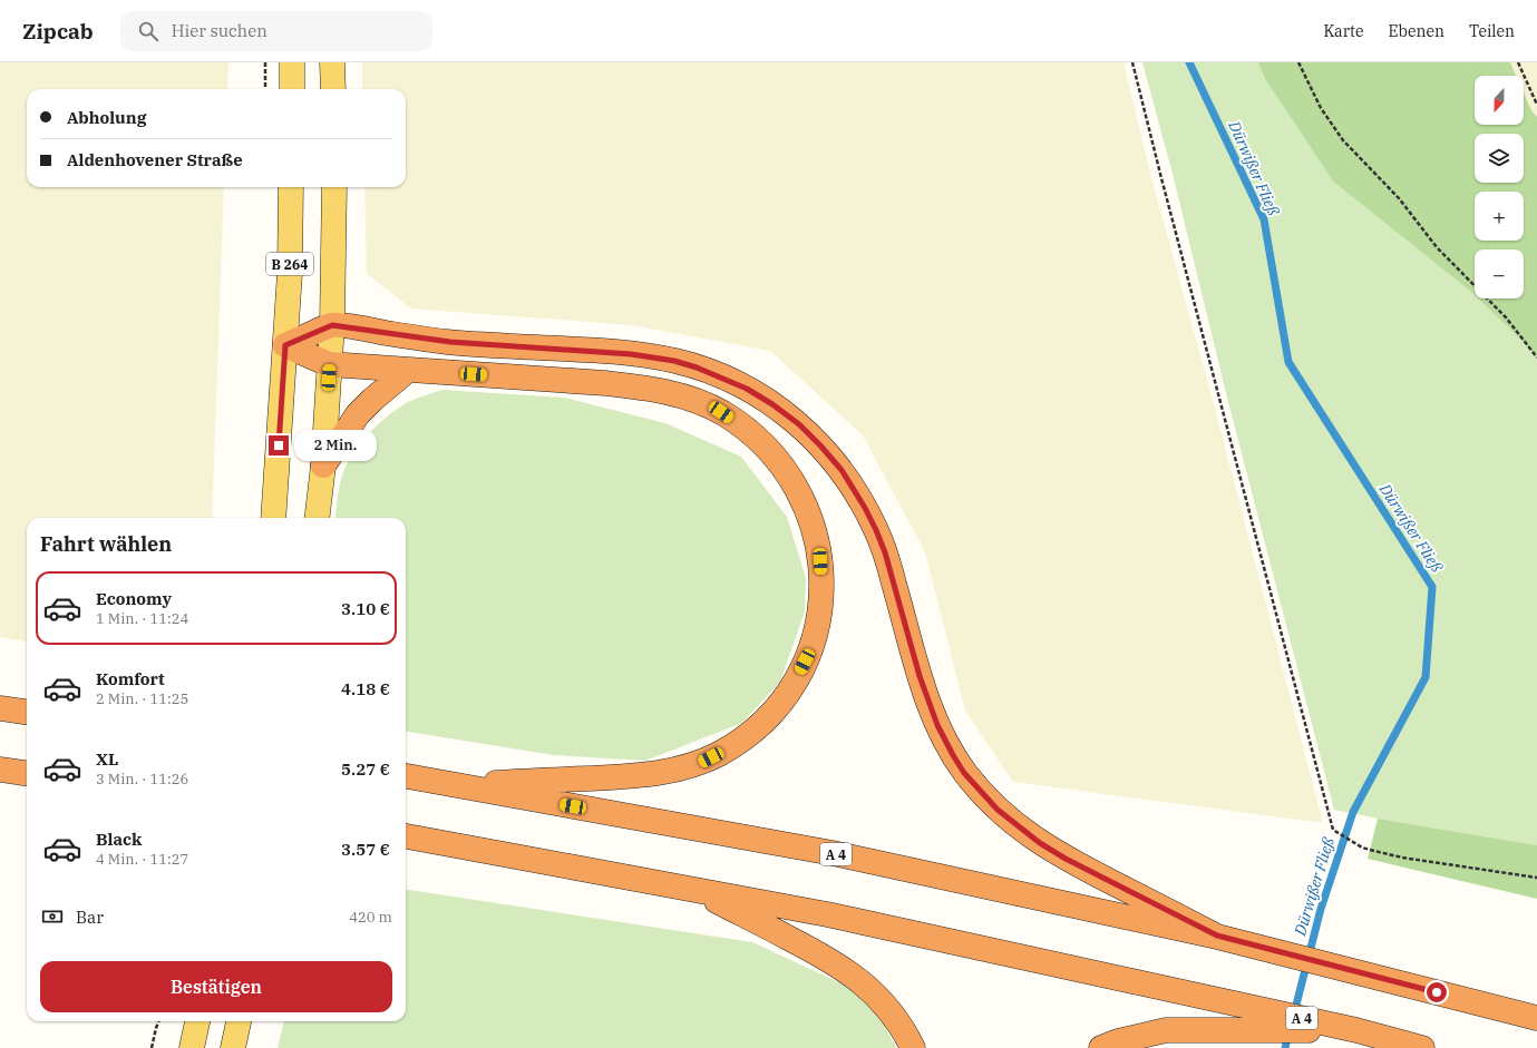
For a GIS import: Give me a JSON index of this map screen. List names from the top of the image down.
{
  "streets": {
    "highway": ["A 4"],
    "main road": ["B 264"]
  },
  "water": ["Dürwißer Fließ"],
  "north": "bottom",
  "page": {
    "header": "Zipcab",
    "search": "Hier suchen",
    "nav": ["Karte", "Ebenen", "Teilen"],
    "map_buttons": ["+", "−"],
    "banner": ["Abholung", "Aldenhovener Straße"],
    "bubble": "2 Min.",
    "heading": "Fahrt wählen",
    "list": [
      {
        "name": "Economy",
        "note": "1 Min. · 11:24",
        "value": "3.10 €"
      },
      {
        "name": "Komfort",
        "note": "2 Min. · 11:25",
        "value": "4.18 €"
      },
      {
        "name": "XL",
        "note": "3 Min. · 11:26",
        "value": "5.27 €"
      },
      {
        "name": "Black",
        "note": "4 Min. · 11:27",
        "value": "3.57 €"
      }
    ],
    "pay": ["Bar", "420 m"],
    "buttons": "Bestätigen"
  }
}
